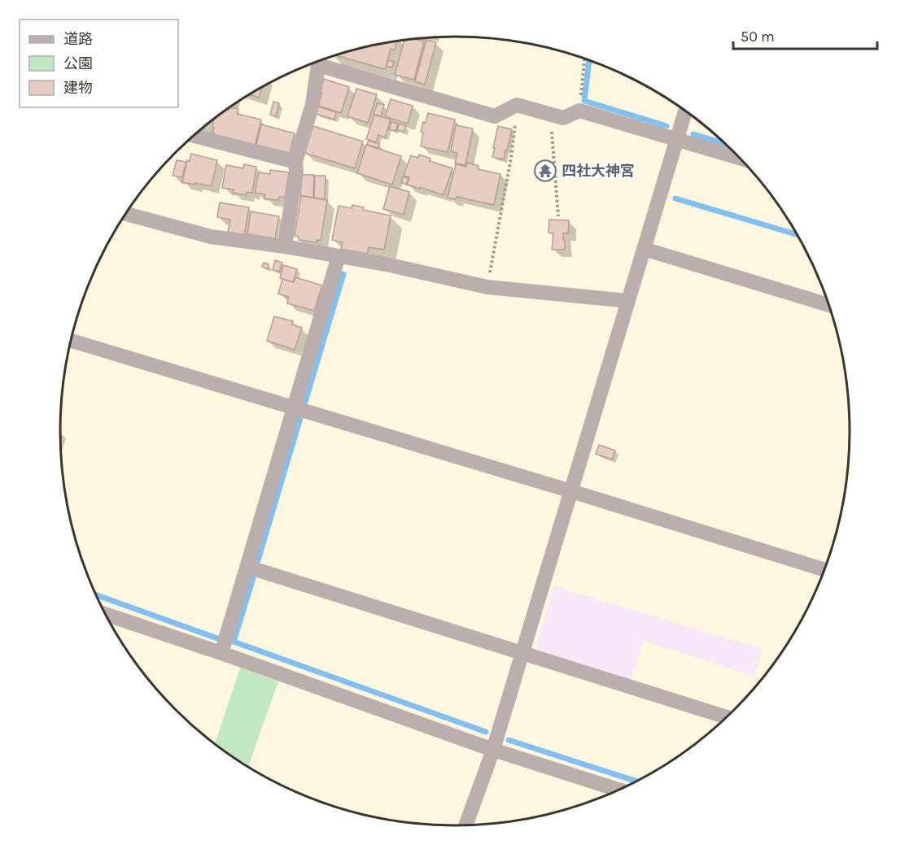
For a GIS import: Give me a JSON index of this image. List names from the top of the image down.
{
  "places": {
    "temple": ["四社大神宮"]
  },
  "legend": ["道路", "公園", "建物"],
  "scale_bar": "50 m"
}
